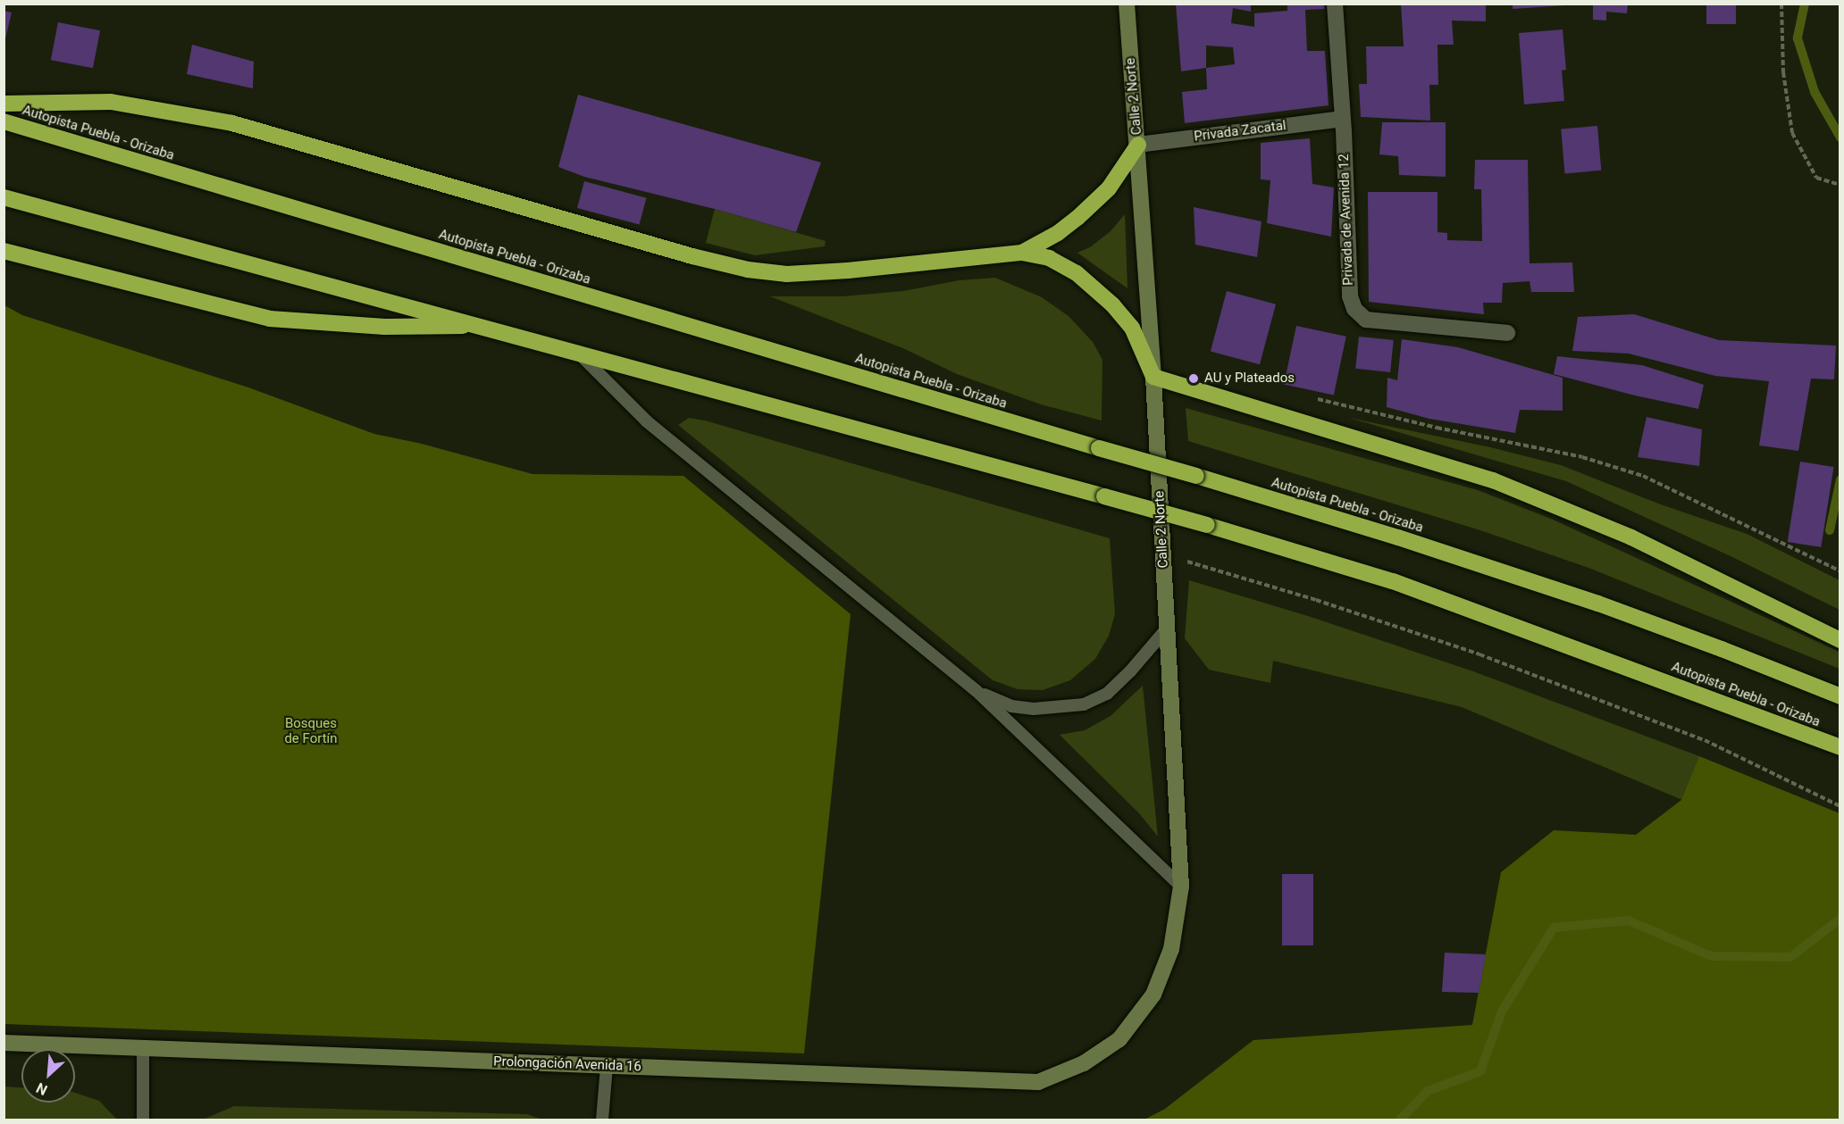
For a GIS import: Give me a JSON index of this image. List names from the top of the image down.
{
  "streets": {
    "highway": ["Autopista Puebla - Orizaba"],
    "street": [
      "Calle 2 Norte",
      "Privada Zacatal",
      "Privada de Avenida 12",
      "Prolongación Avenida 16"
    ]
  },
  "crossings": [
    ["Calle 2 Norte", "Privada Zacatal"],
    ["Calle 2 Norte", "Prolongación Avenida 16"],
    ["Privada Zacatal", "Privada de Avenida 12"]
  ],
  "parks": ["Bosques de Fortín"],
  "places": ["AU y Plateados"],
  "north": "bottom left"
}
